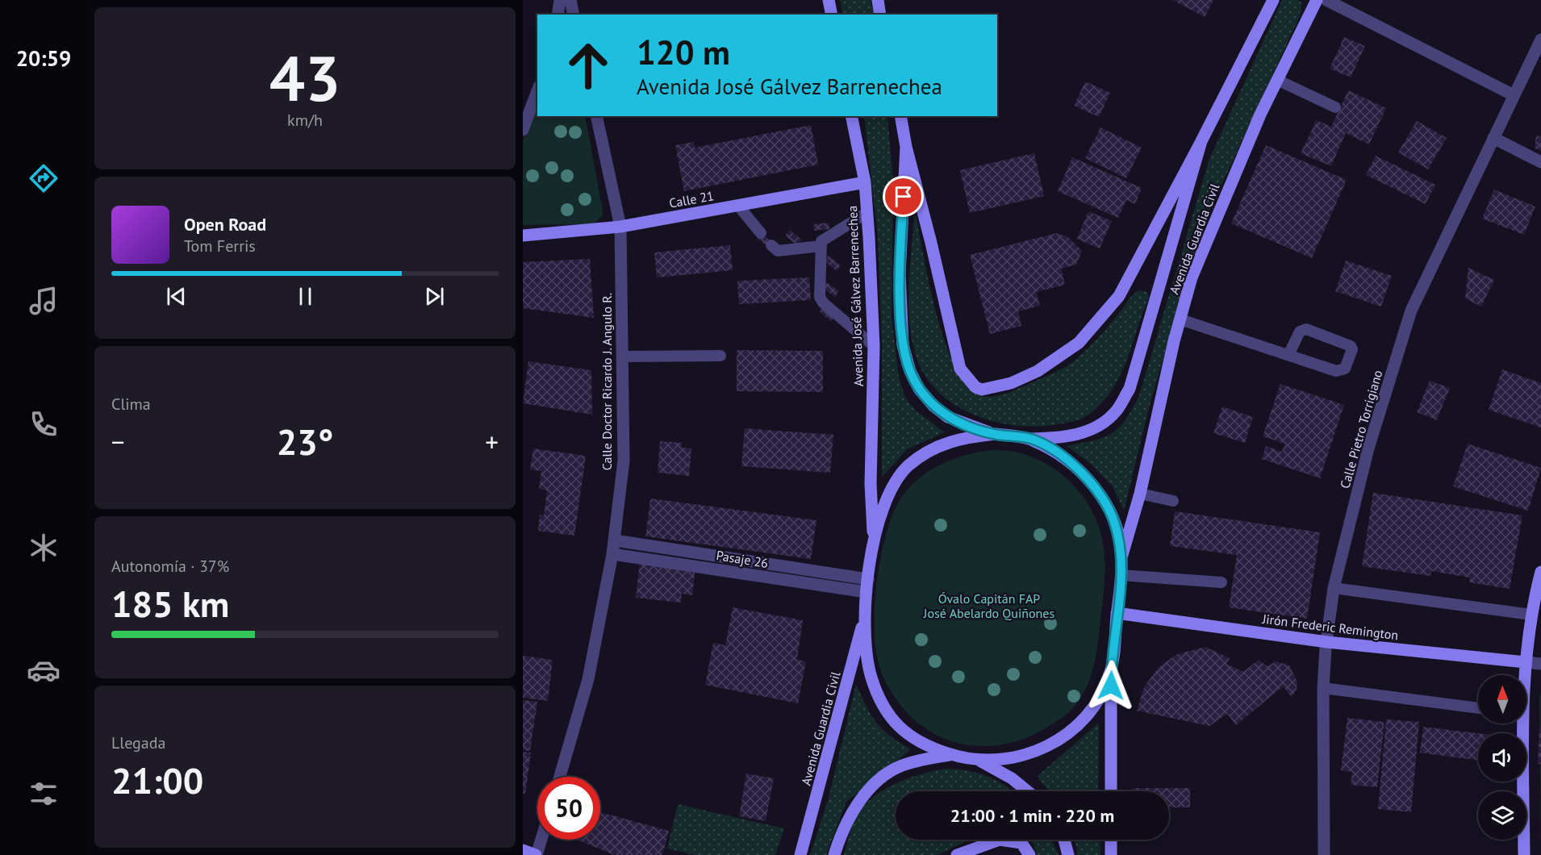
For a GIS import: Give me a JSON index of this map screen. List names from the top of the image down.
{
  "streets": {
    "main road": [
      "Calle 21",
      "Avenida Guardia Civil",
      "Avenida José Gálvez Barrenechea",
      "Jirón Frederic Remington"
    ],
    "street": ["Calle Doctor Ricardo J. Angulo R.", "Calle Pietro Torrigiano", "Pasaje 26"]
  },
  "crossings": [
    ["Calle 21", "Avenida José Gálvez Barrenechea"],
    ["Calle 21", "Calle Doctor Ricardo J. Angulo R."],
    ["Calle Doctor Ricardo J. Angulo R.", "Pasaje 26"],
    ["Calle Pietro Torrigiano", "Jirón Frederic Remington"]
  ],
  "parks": ["Óvalo Capitán FAP José Abelardo Quiñones"],
  "north": "top",
  "page": {
    "tabs": "20:59",
    "tile": [
      ["43", "km/h"],
      "Clima",
      ["Autonomía · 37%", "185 km"],
      ["Llegada", "21:00"]
    ],
    "turn": ["120 m", "Avenida José Gálvez Barrenechea"],
    "song": ["Open Road", "Tom Ferris"],
    "heat": ["−", "23°", "+"],
    "limit": "50",
    "trip": "21:00 · 1 min · 220 m"
  }
}
